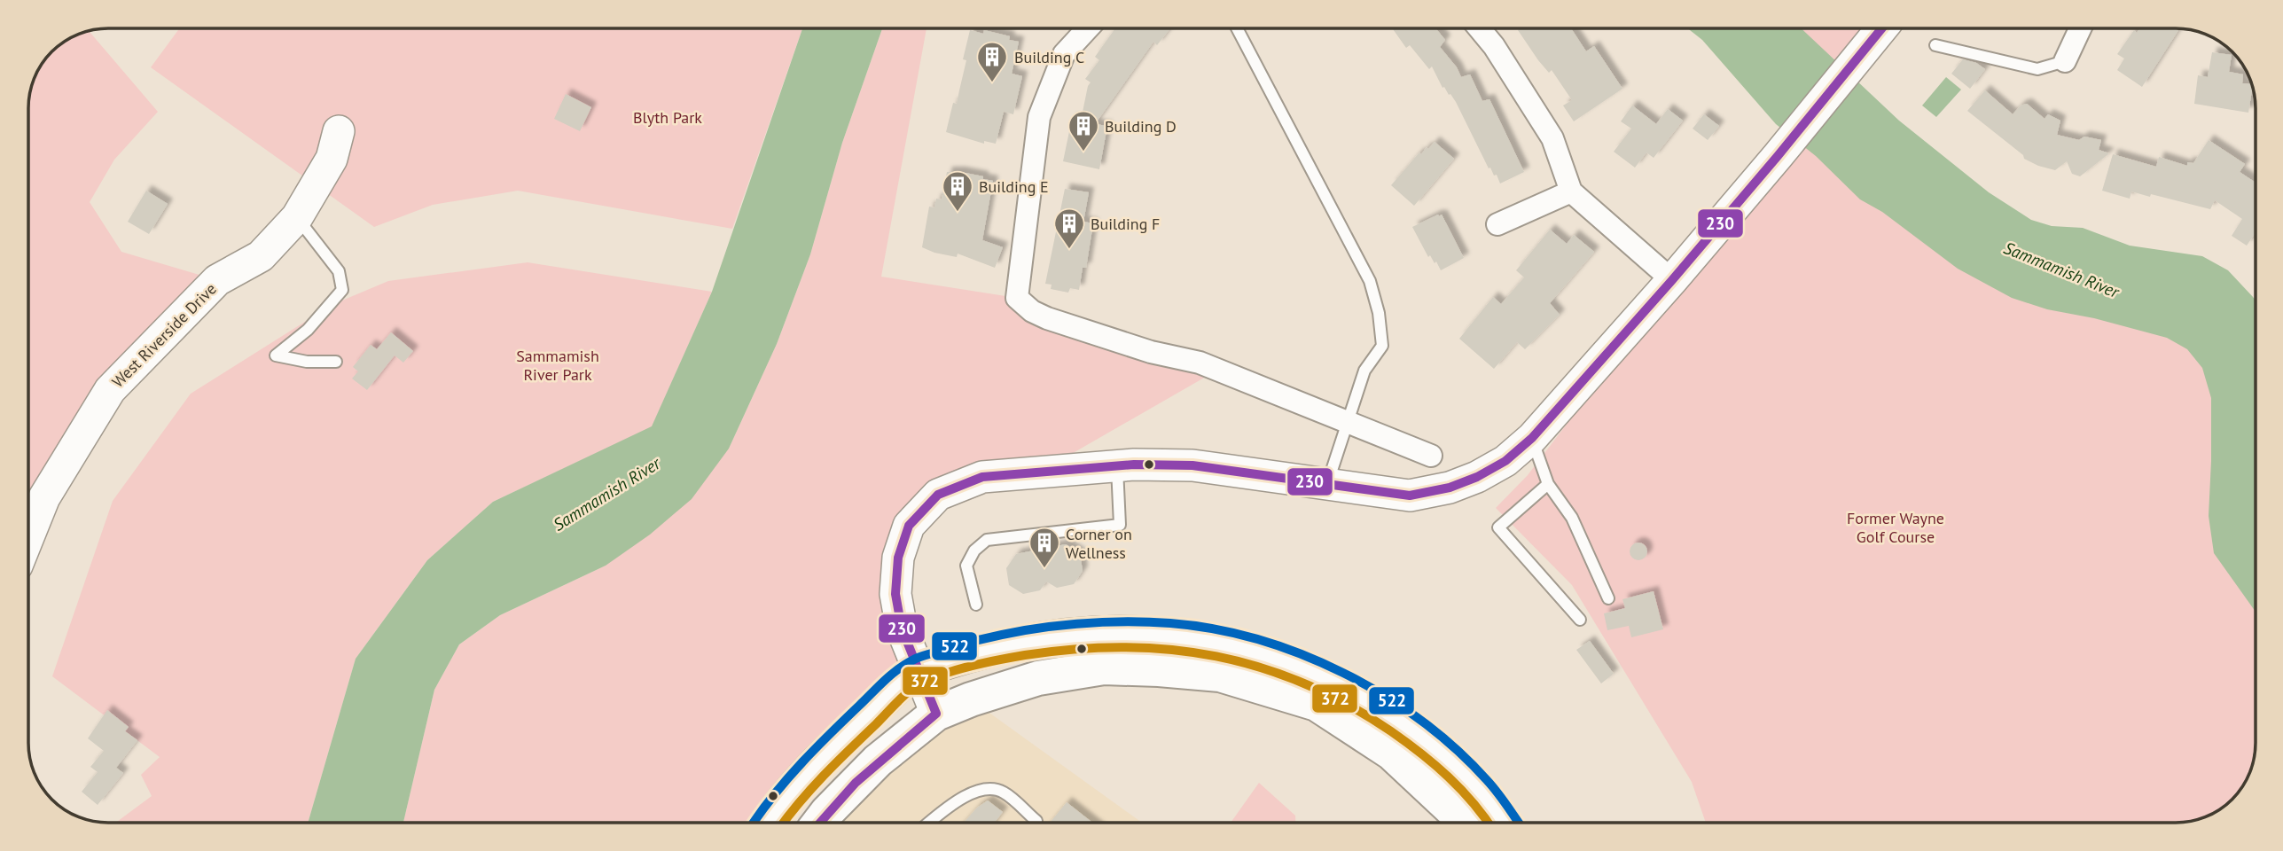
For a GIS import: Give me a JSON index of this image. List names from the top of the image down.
{
  "streets": {
    "main road": ["West Riverside Drive"]
  },
  "water": ["Sammamish River"],
  "parks": ["Blyth Park", "Sammamish River Park", "Former Wayne Golf Course"],
  "places": {
    "building": [
      "Building C",
      "Building D",
      "Building E",
      "Building F",
      "Corner on Wellness"
    ]
  },
  "lines": ["transit line 230", "transit line 522", "transit line 372"]
}
